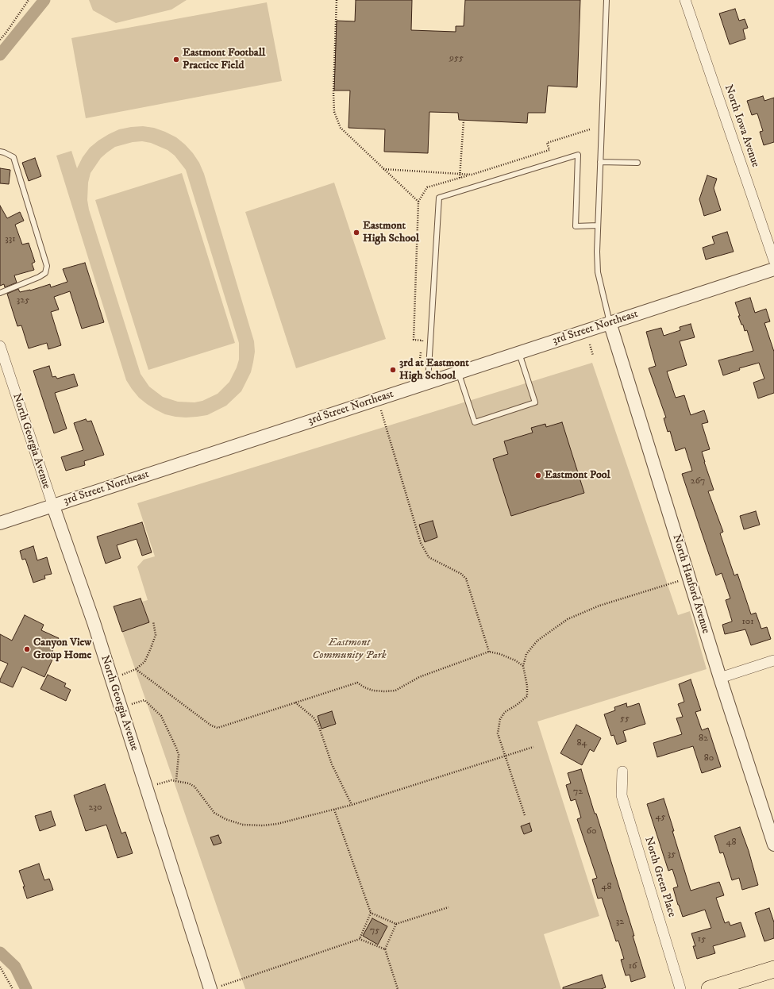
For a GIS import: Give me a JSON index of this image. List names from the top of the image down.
{
  "streets": {
    "street": [
      "North Iowa Avenue",
      "3rd Street Northeast",
      "North Georgia Avenue",
      "North Hanford Avenue",
      "North Green Place"
    ]
  },
  "crossings": [
    ["3rd Street Northeast", "North Georgia Avenue"],
    ["3rd Street Northeast", "North Hanford Avenue"]
  ],
  "parks": ["Eastmont Community Park"],
  "places": [
    "Eastmont Football Practice Field",
    "Eastmont High School",
    "3rd at Eastmont High School",
    "Eastmont Pool",
    "Canyon View Group Home"
  ],
  "house_numbers": [
    "955",
    "331",
    "325",
    "267",
    "101",
    "55",
    "82",
    "84",
    "80",
    "72",
    "230",
    "45",
    "60",
    "48",
    "35",
    "48",
    "32",
    "75",
    "15",
    "16"
  ]
}
